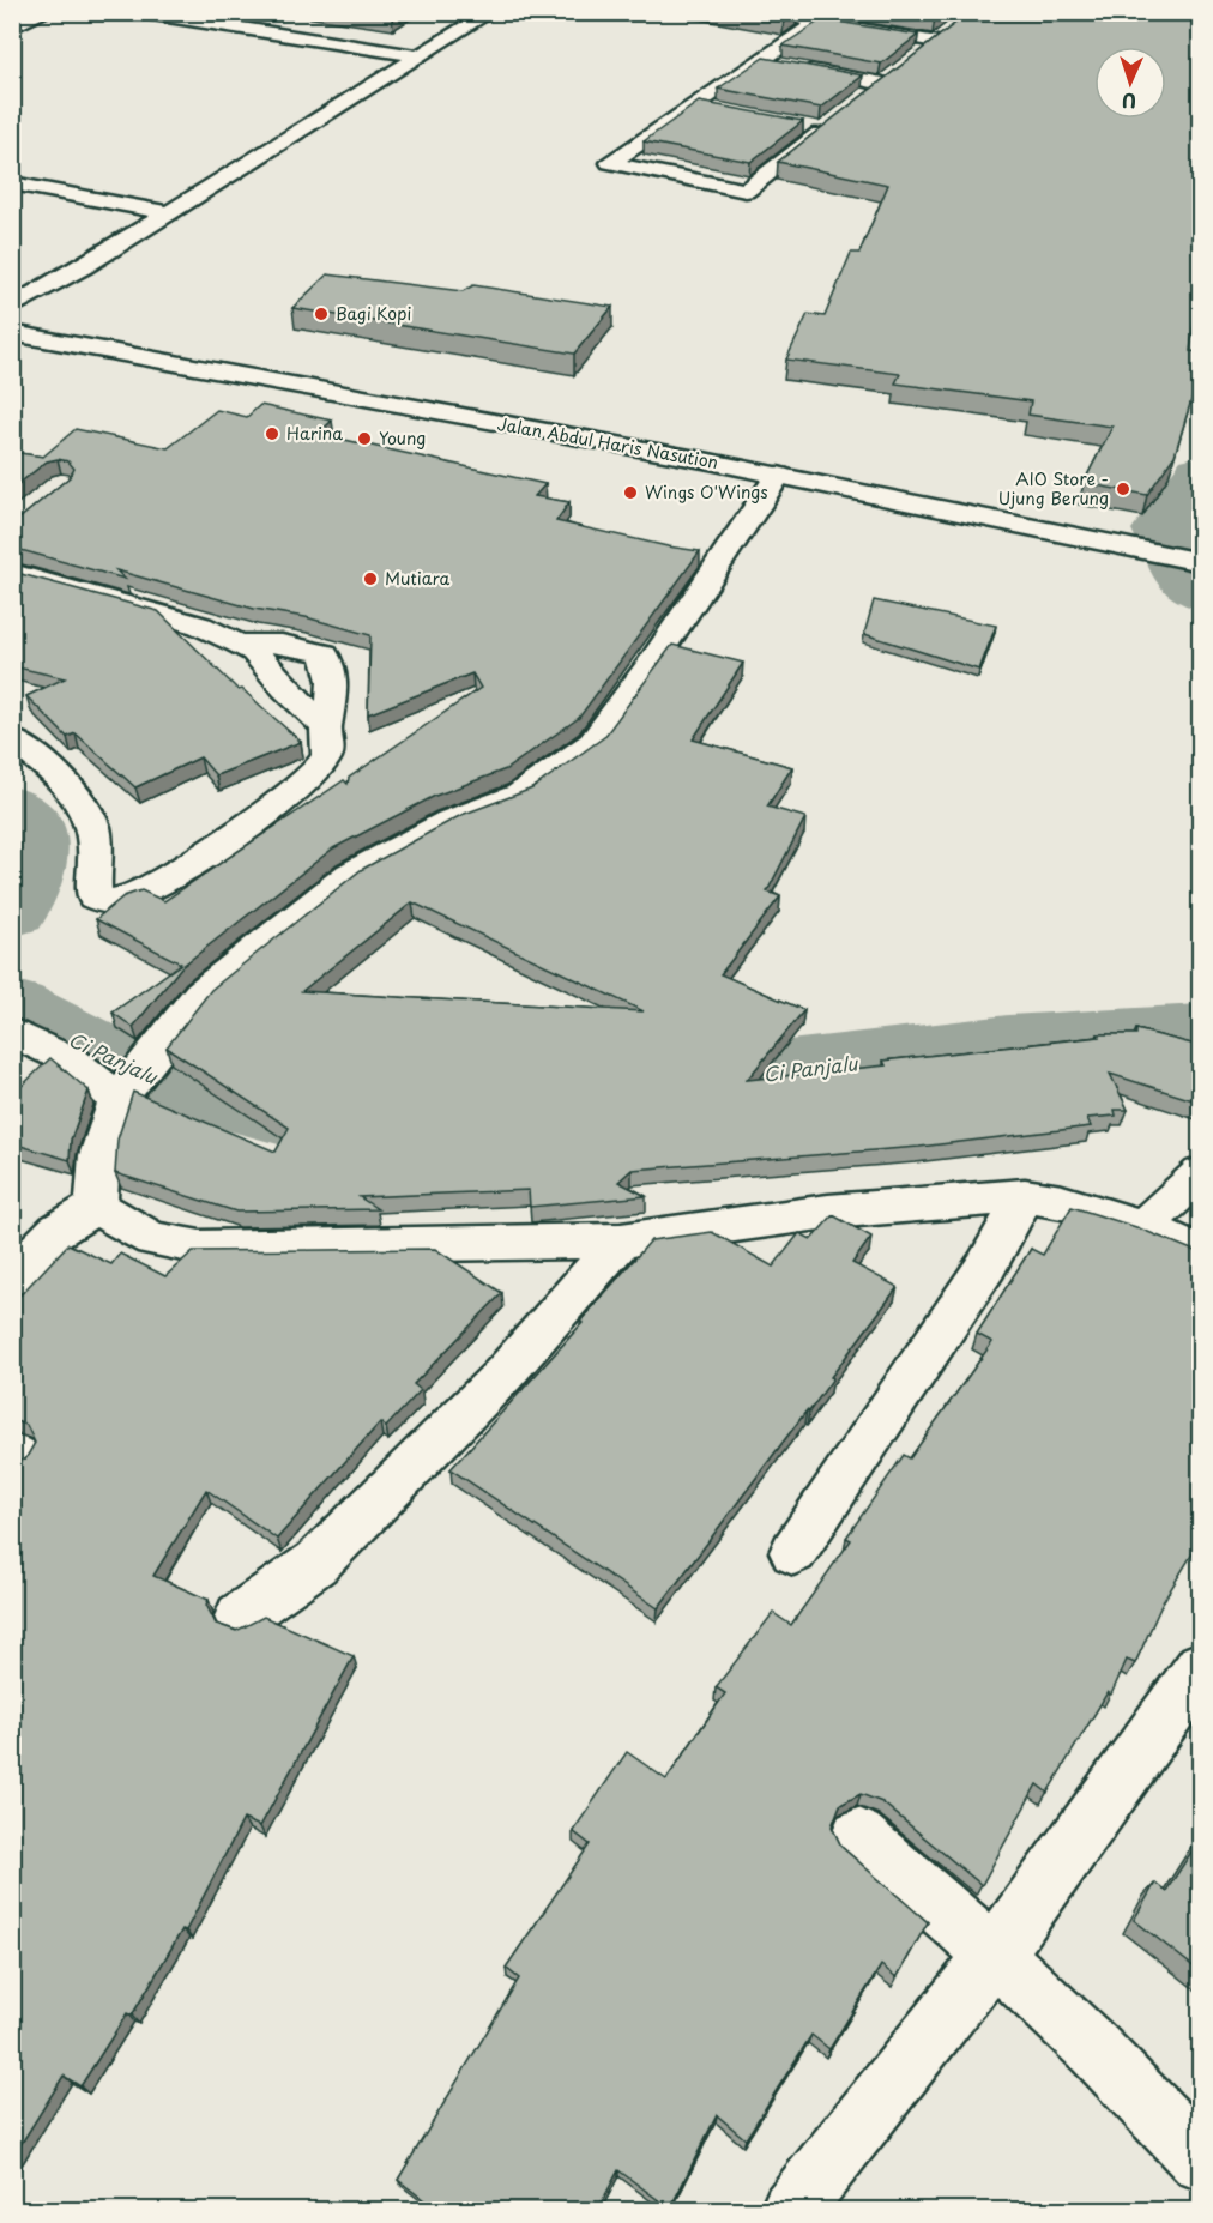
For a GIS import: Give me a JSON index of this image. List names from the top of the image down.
{
  "streets": {
    "main road": ["Jalan Abdul Haris Nasution"]
  },
  "water": ["Ci Panjalu"],
  "places": [
    "Bagi Kopi",
    "Harina",
    "Young",
    "AIO Store - Ujung Berung",
    "Wings O'Wings",
    "Mutiara"
  ],
  "north": "bottom"
}
